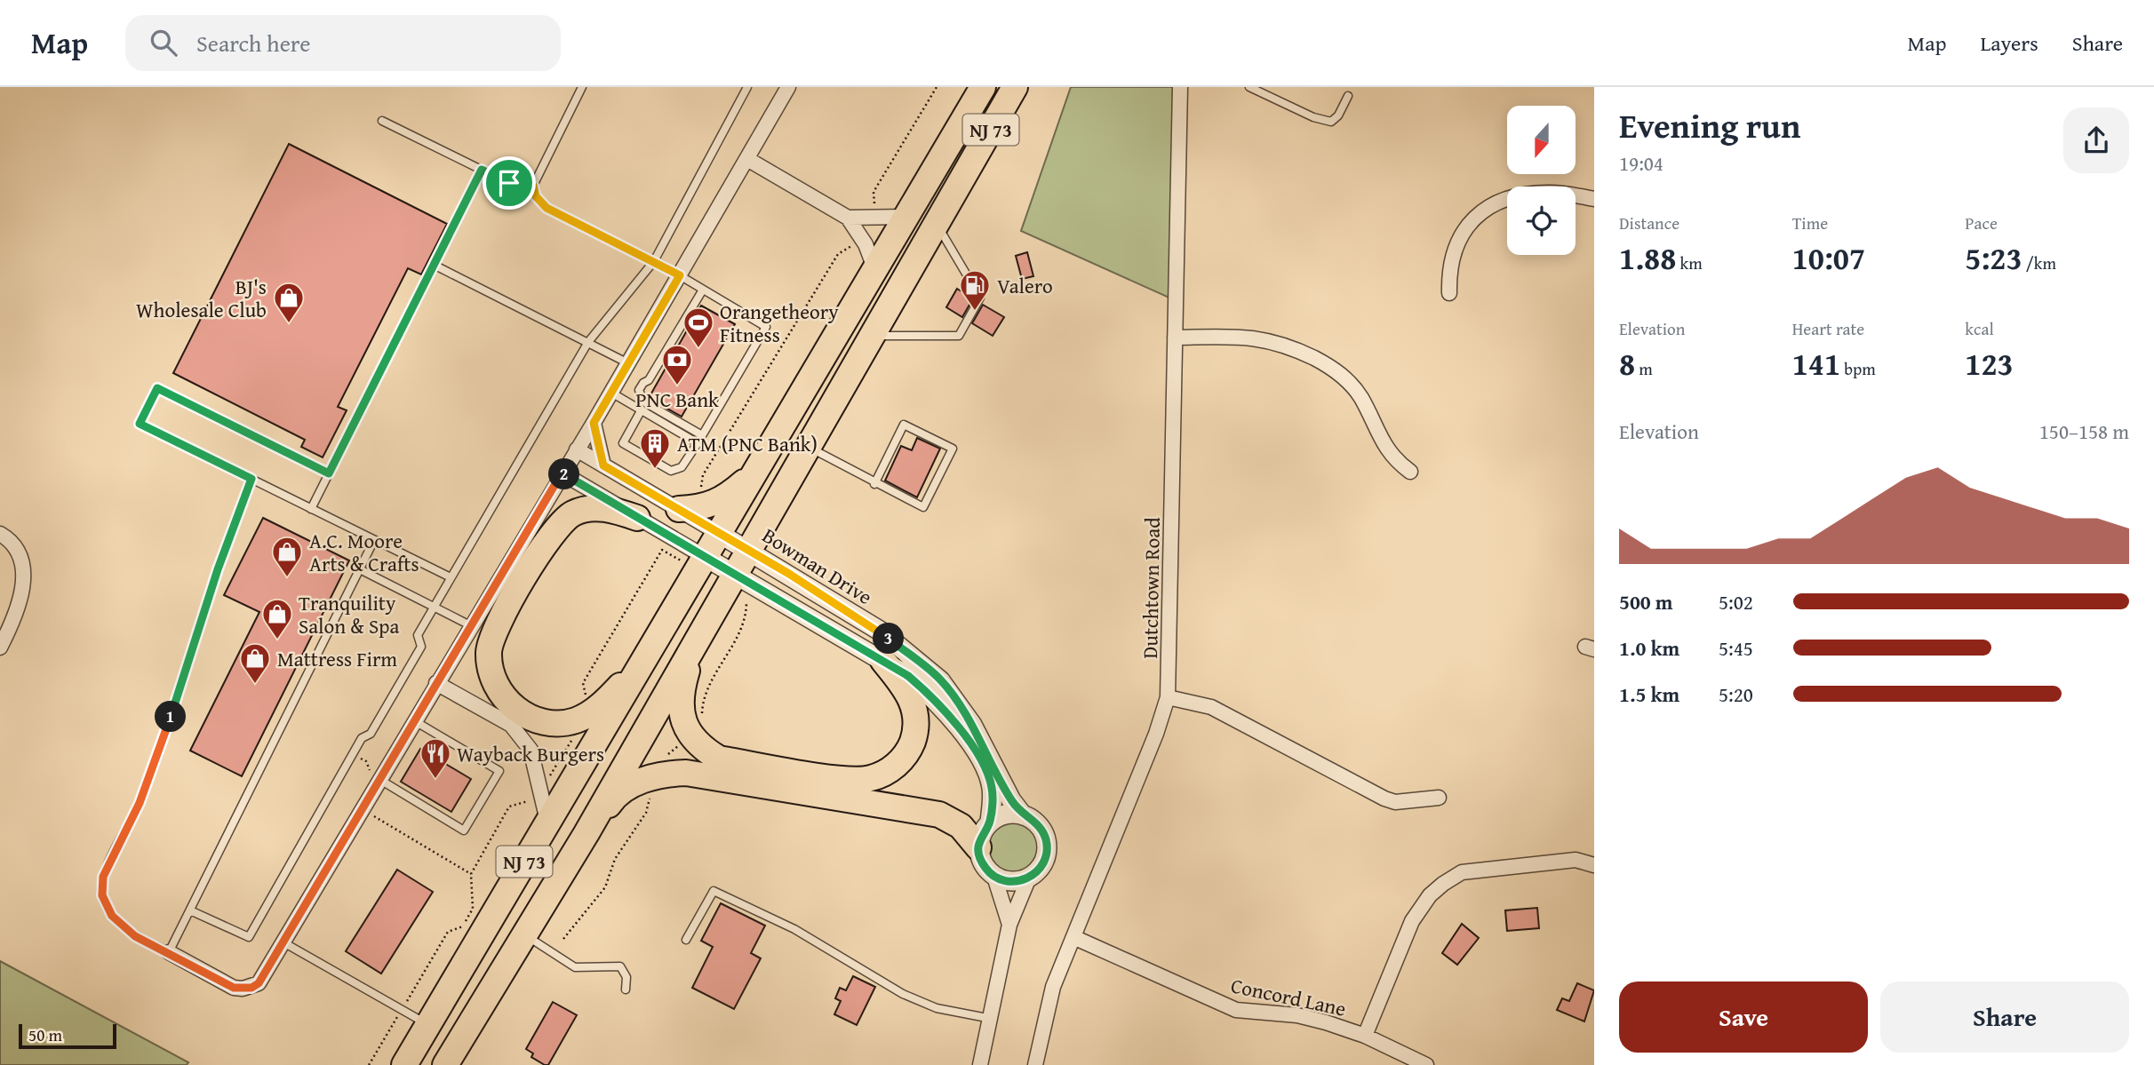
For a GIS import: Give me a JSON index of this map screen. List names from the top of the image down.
{
  "streets": {
    "highway": ["NJ 73"],
    "street": ["Bowman Drive", "Dutchtown Road", "Concord Lane"]
  },
  "crossings": [
    ["NJ 73", "Bowman Drive"],
    ["Dutchtown Road", "Concord Lane"]
  ],
  "places": {
    "fuel station": ["Valero"],
    "shop": [
      "BJ's Wholesale Club",
      "A.C. Moore Arts & Crafts",
      "Tranquility Salon & Spa",
      "Mattress Firm"
    ],
    "sports": ["Orangetheory Fitness"],
    "bank": ["PNC Bank"],
    "building": ["ATM (PNC Bank)"],
    "restaurant": ["Wayback Burgers"]
  },
  "scale_bar": "50 m",
  "north": "bottom",
  "page": {
    "header": "Map",
    "search": "Search here",
    "nav": ["Map", "Layers", "Share"],
    "heading": ["Evening run", "19:04"],
    "stats": [
      ["Distance", "1.88 km"],
      ["Time", "10:07"],
      ["Pace", "5:23 /km"],
      ["Elevation", "8 m"],
      ["Heart rate", "141 bpm"],
      ["kcal", "123"]
    ],
    "chart": ["Elevation", "150–158 m"],
    "pins": ["2", "3", "1"],
    "list": [
      {
        "name": "500 m",
        "note": "5:02"
      },
      {
        "name": "1.0 km",
        "note": "5:45"
      },
      {
        "name": "1.5 km",
        "note": "5:20"
      }
    ],
    "buttons": ["Save", "Share"],
    "scale": "50 m"
  }
}
